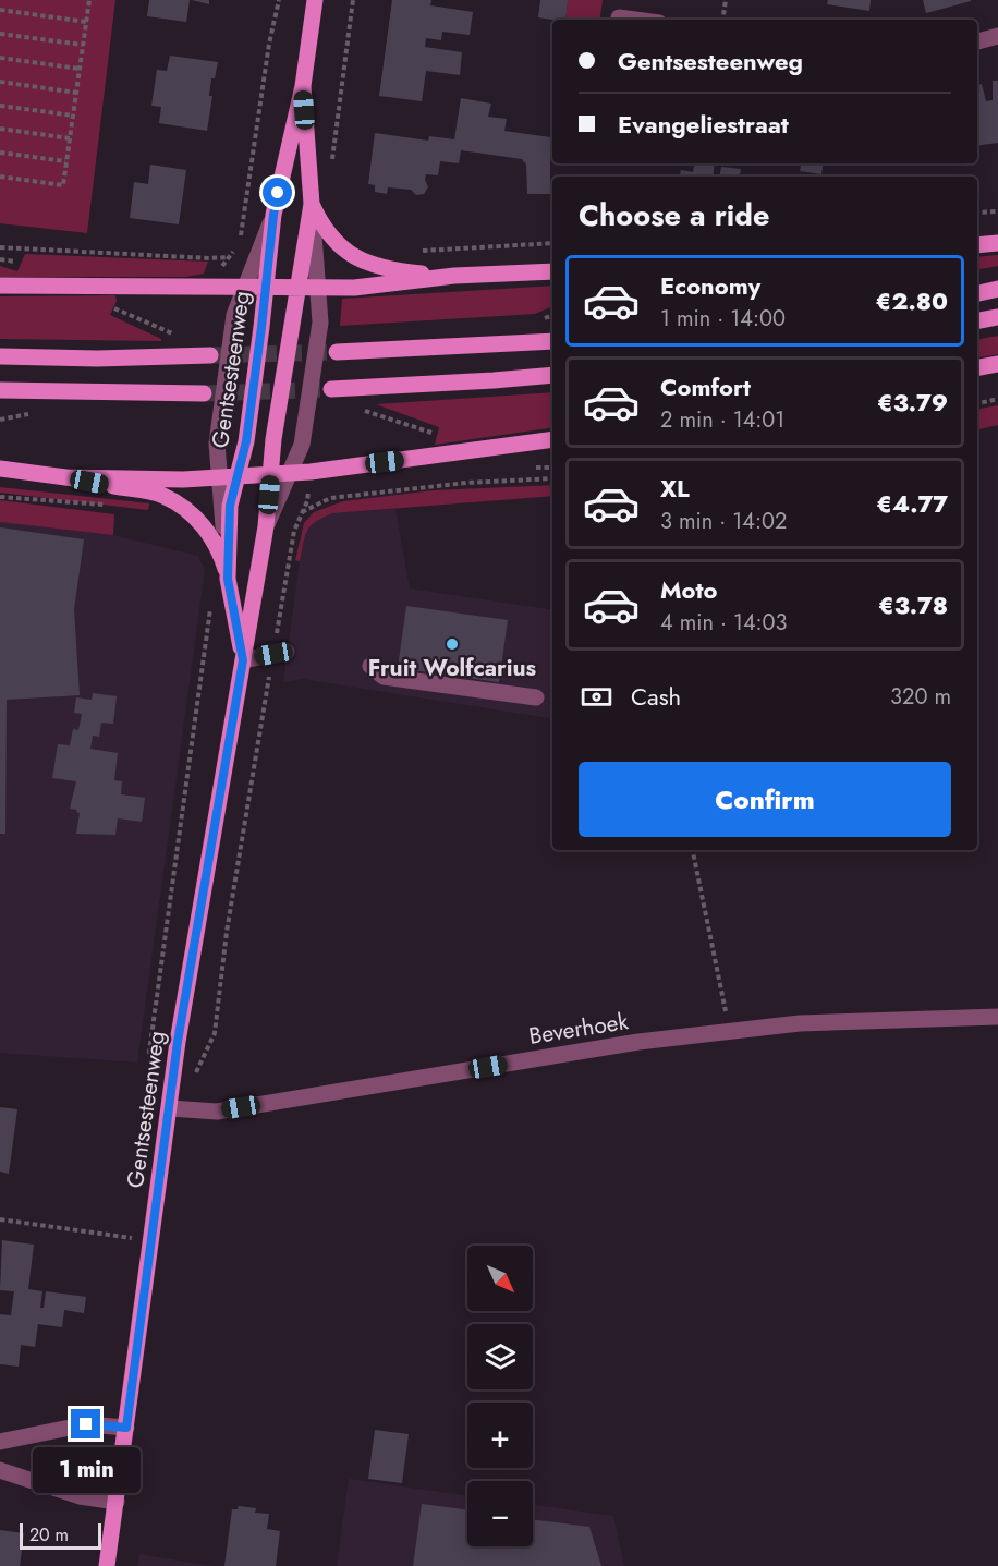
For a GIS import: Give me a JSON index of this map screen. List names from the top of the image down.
{
  "streets": {
    "main road": ["Gentsesteenweg"],
    "street": ["Beverhoek"]
  },
  "crossings": [
    ["Gentsesteenweg", "Beverhoek"]
  ],
  "places": ["Fruit Wolfcarius"],
  "scale_bar": "20 m",
  "north": "bottom right",
  "page": {
    "banner": ["Gentsesteenweg", "Evangeliestraat"],
    "heading": "Choose a ride",
    "list": [
      {
        "name": "Economy",
        "note": "1 min · 14:00",
        "value": "€2.80"
      },
      {
        "name": "Comfort",
        "note": "2 min · 14:01",
        "value": "€3.79"
      },
      {
        "name": "XL",
        "note": "3 min · 14:02",
        "value": "€4.77"
      },
      {
        "name": "Moto",
        "note": "4 min · 14:03",
        "value": "€3.78"
      }
    ],
    "pay": ["Cash", "320 m"],
    "buttons": "Confirm",
    "map_buttons": ["+", "−"],
    "bubble": "1 min",
    "scale": "20 m"
  }
}
